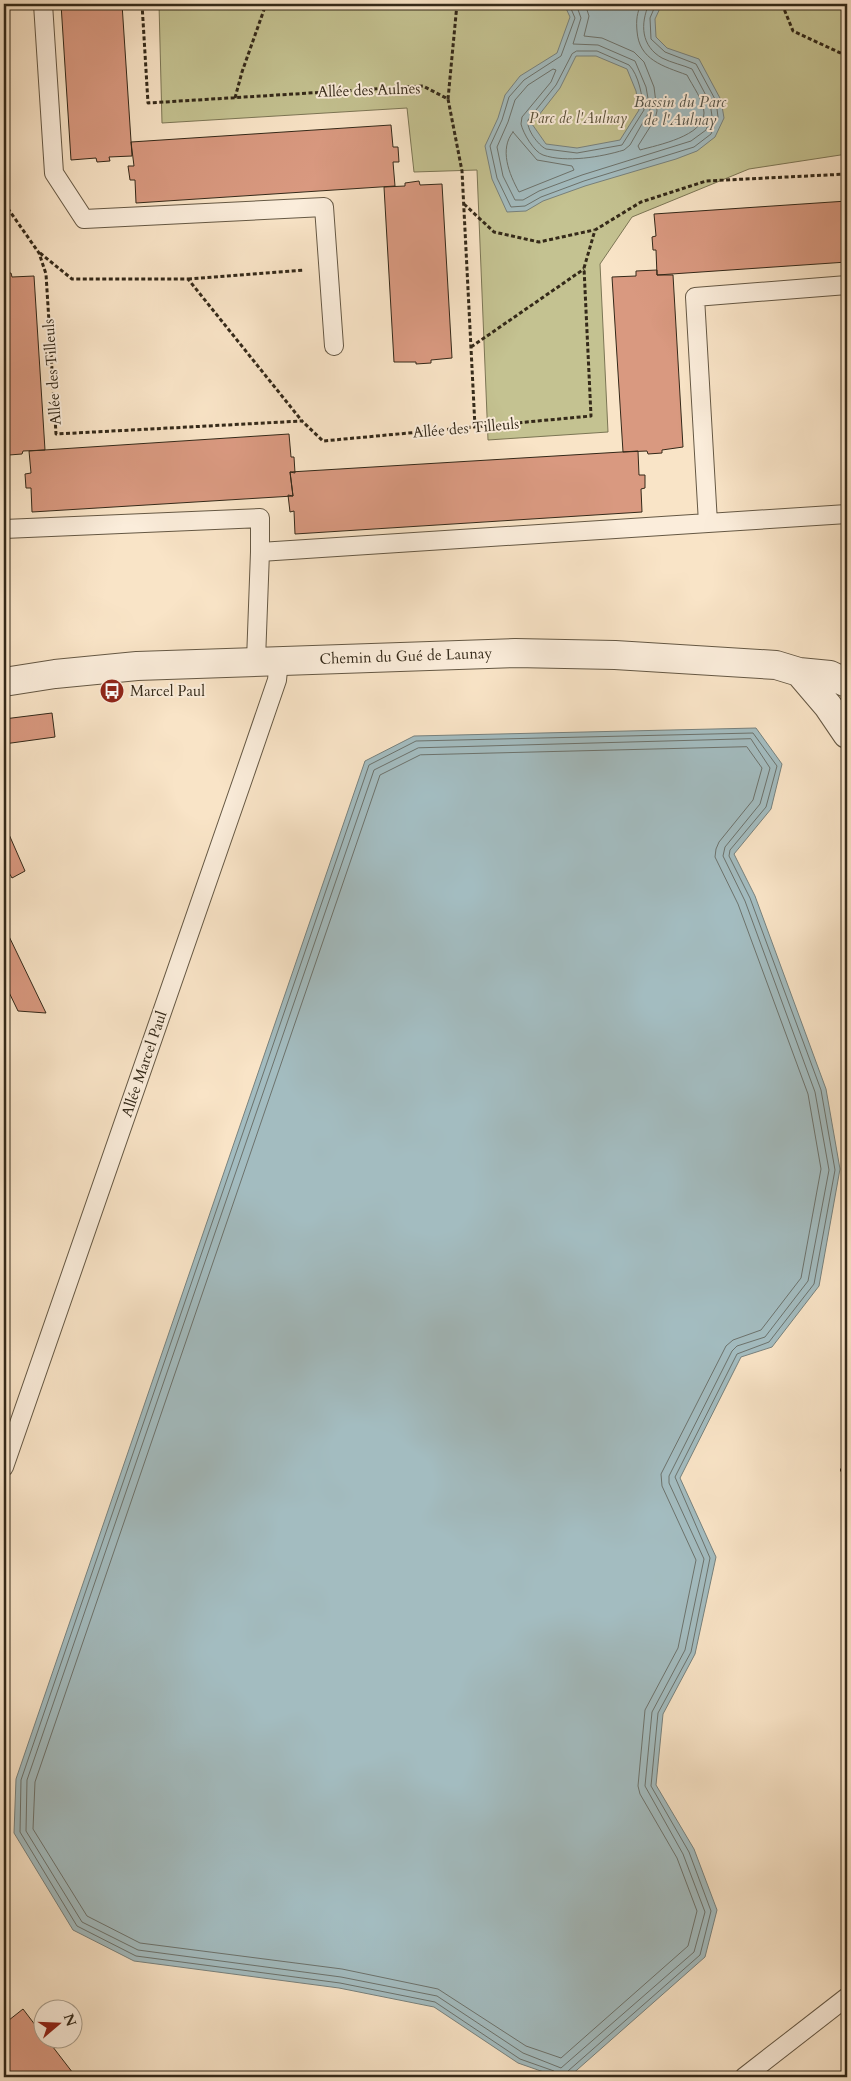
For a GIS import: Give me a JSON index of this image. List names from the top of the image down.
{
  "streets": {
    "street": ["Chemin du Gué de Launay"],
    "lane": ["Allée Marcel Paul"],
    "path": ["Allée des Aulnes", "Allée des Tilleuls"]
  },
  "crossings": [
    ["Chemin du Gué de Launay", "Allée Marcel Paul"]
  ],
  "water": ["Bassin du Parc de l'Aulnay"],
  "parks": ["Parc de l'Aulnay"],
  "places": {
    "bus stop": ["Marcel Paul"]
  },
  "north": "right"
}
